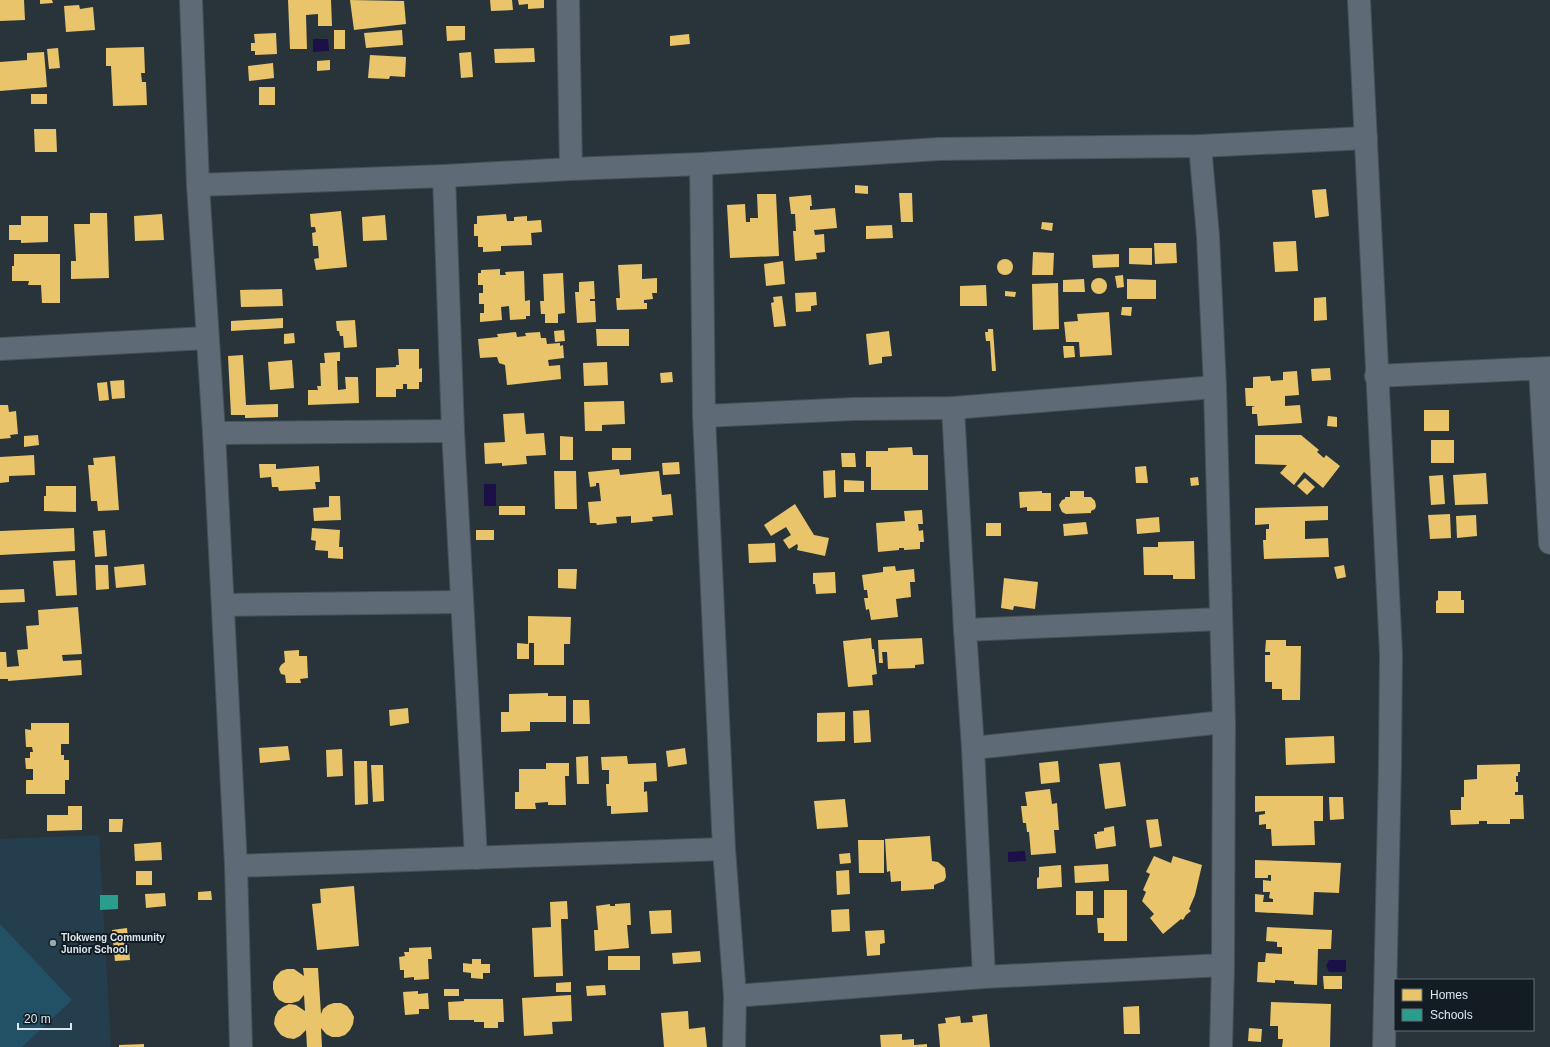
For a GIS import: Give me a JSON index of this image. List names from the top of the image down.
{
  "places": ["Tlokweng Community Junior School"],
  "legend": ["Homes", "Schools"],
  "scale_bar": "20 m"
}
